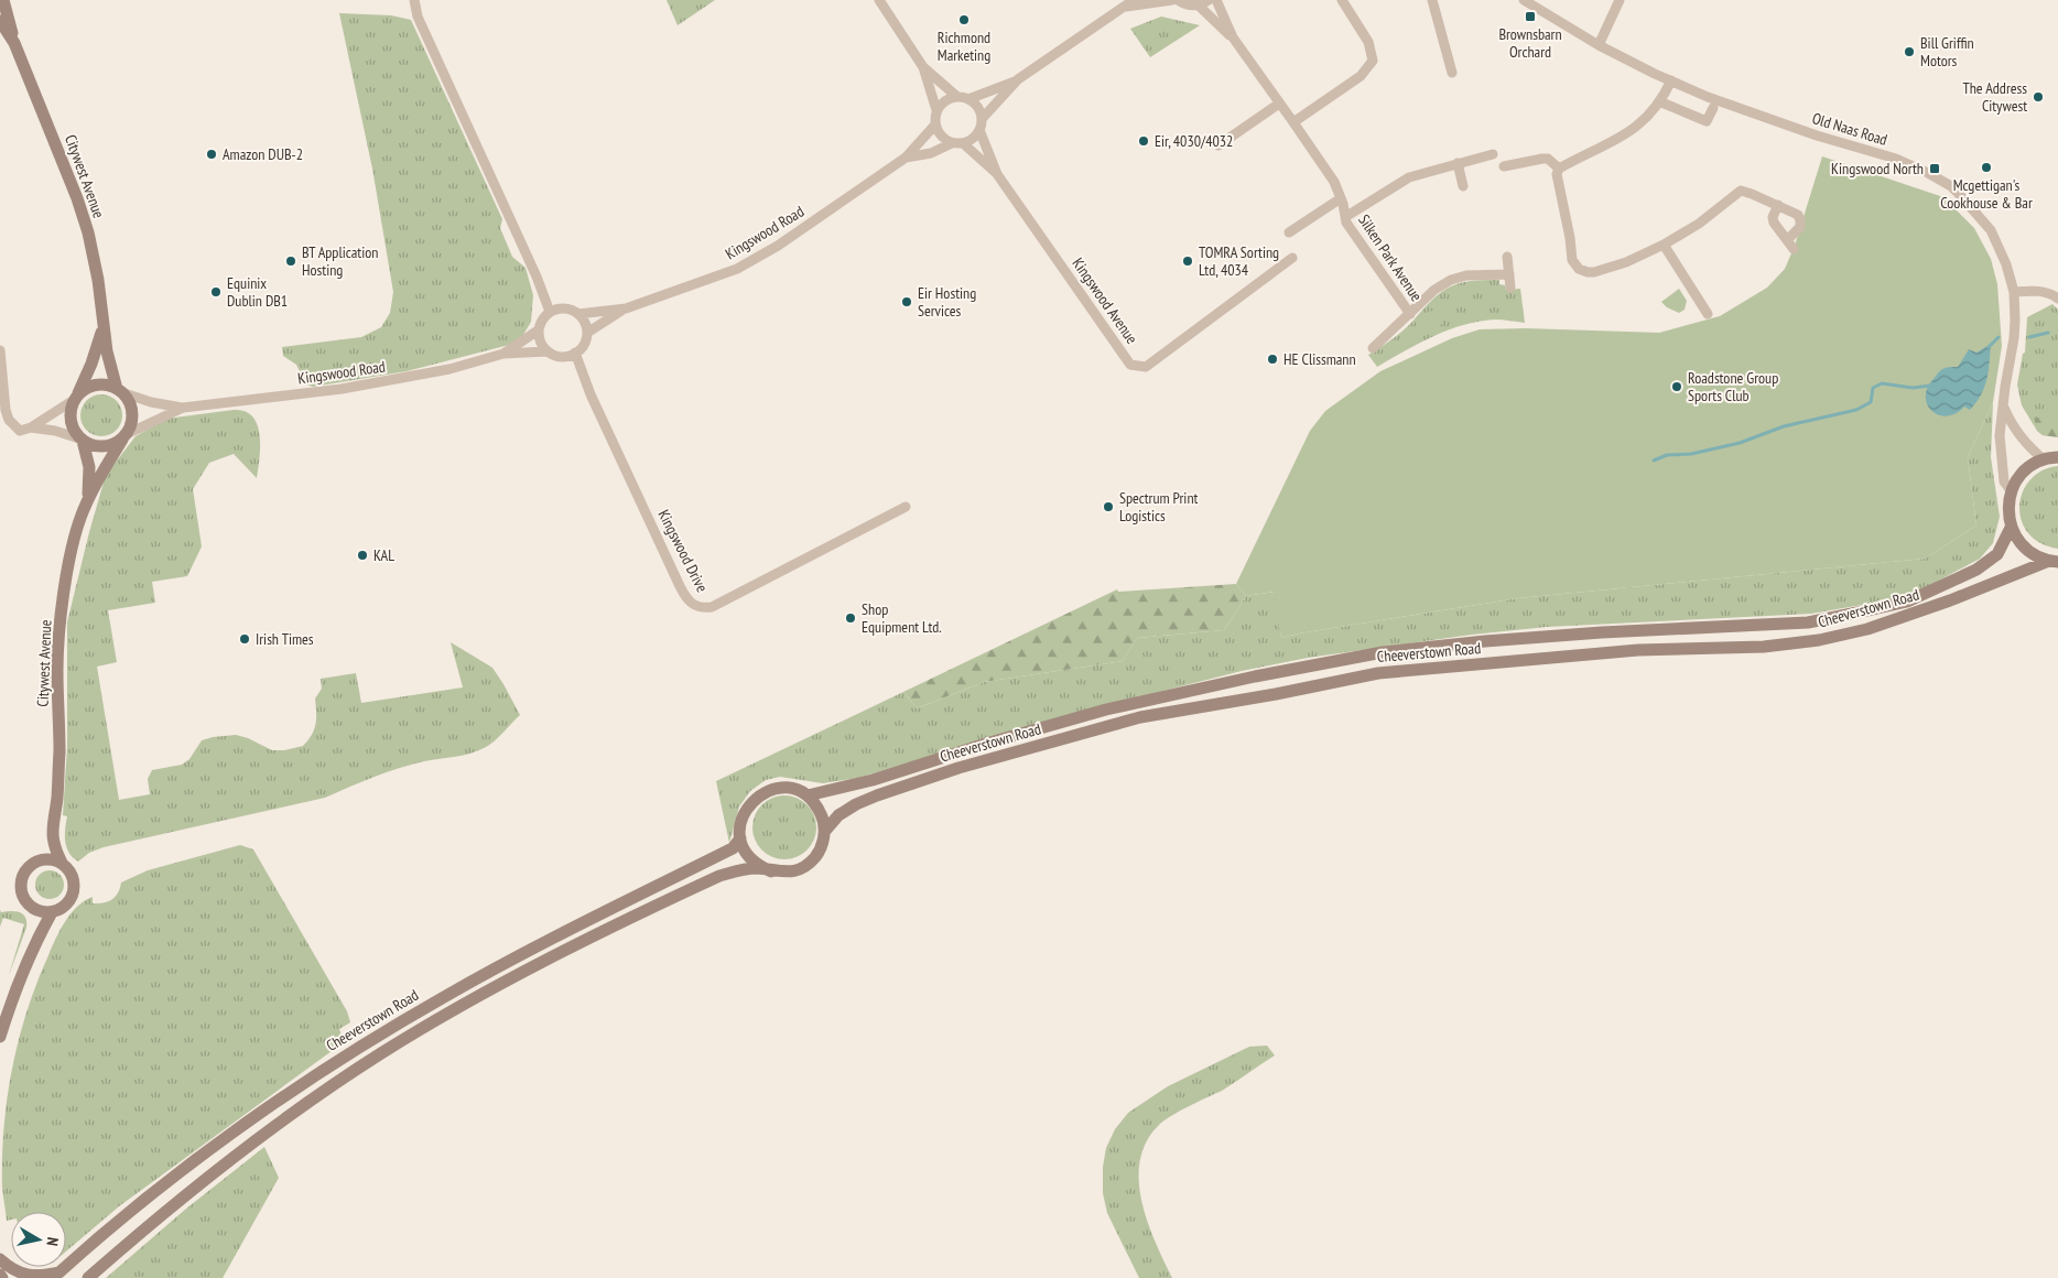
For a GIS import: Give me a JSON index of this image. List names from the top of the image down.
{
  "streets": {
    "main road": ["Citywest Avenue", "Cheeverstown Road"],
    "street": [
      "Old Naas Road",
      "Kingswood Road",
      "Silken Park Avenue",
      "Kingswood Avenue",
      "Kingswood Drive"
    ]
  },
  "crossings": [
    ["Citywest Avenue", "Kingswood Road"],
    ["Kingswood Road", "Kingswood Avenue"],
    ["Kingswood Road", "Kingswood Drive"]
  ],
  "places": {
    "transit": ["Brownsbarn Orchard", "Kingswood North"],
    "other": [
      "Richmond Marketing",
      "Bill Griffin Motors",
      "The Address Citywest",
      "Eir, 4030/4032",
      "Amazon DUB-2",
      "Mcgettigan's Cookhouse & Bar",
      "BT Application Hosting",
      "TOMRA Sorting Ltd, 4034",
      "Equinix Dublin DB1",
      "Eir Hosting Services",
      "HE Clissmann",
      "Roadstone Group Sports Club",
      "Spectrum Print Logistics",
      "KAL",
      "Shop Equipment Ltd.",
      "Irish Times"
    ]
  },
  "north": "right"
}
